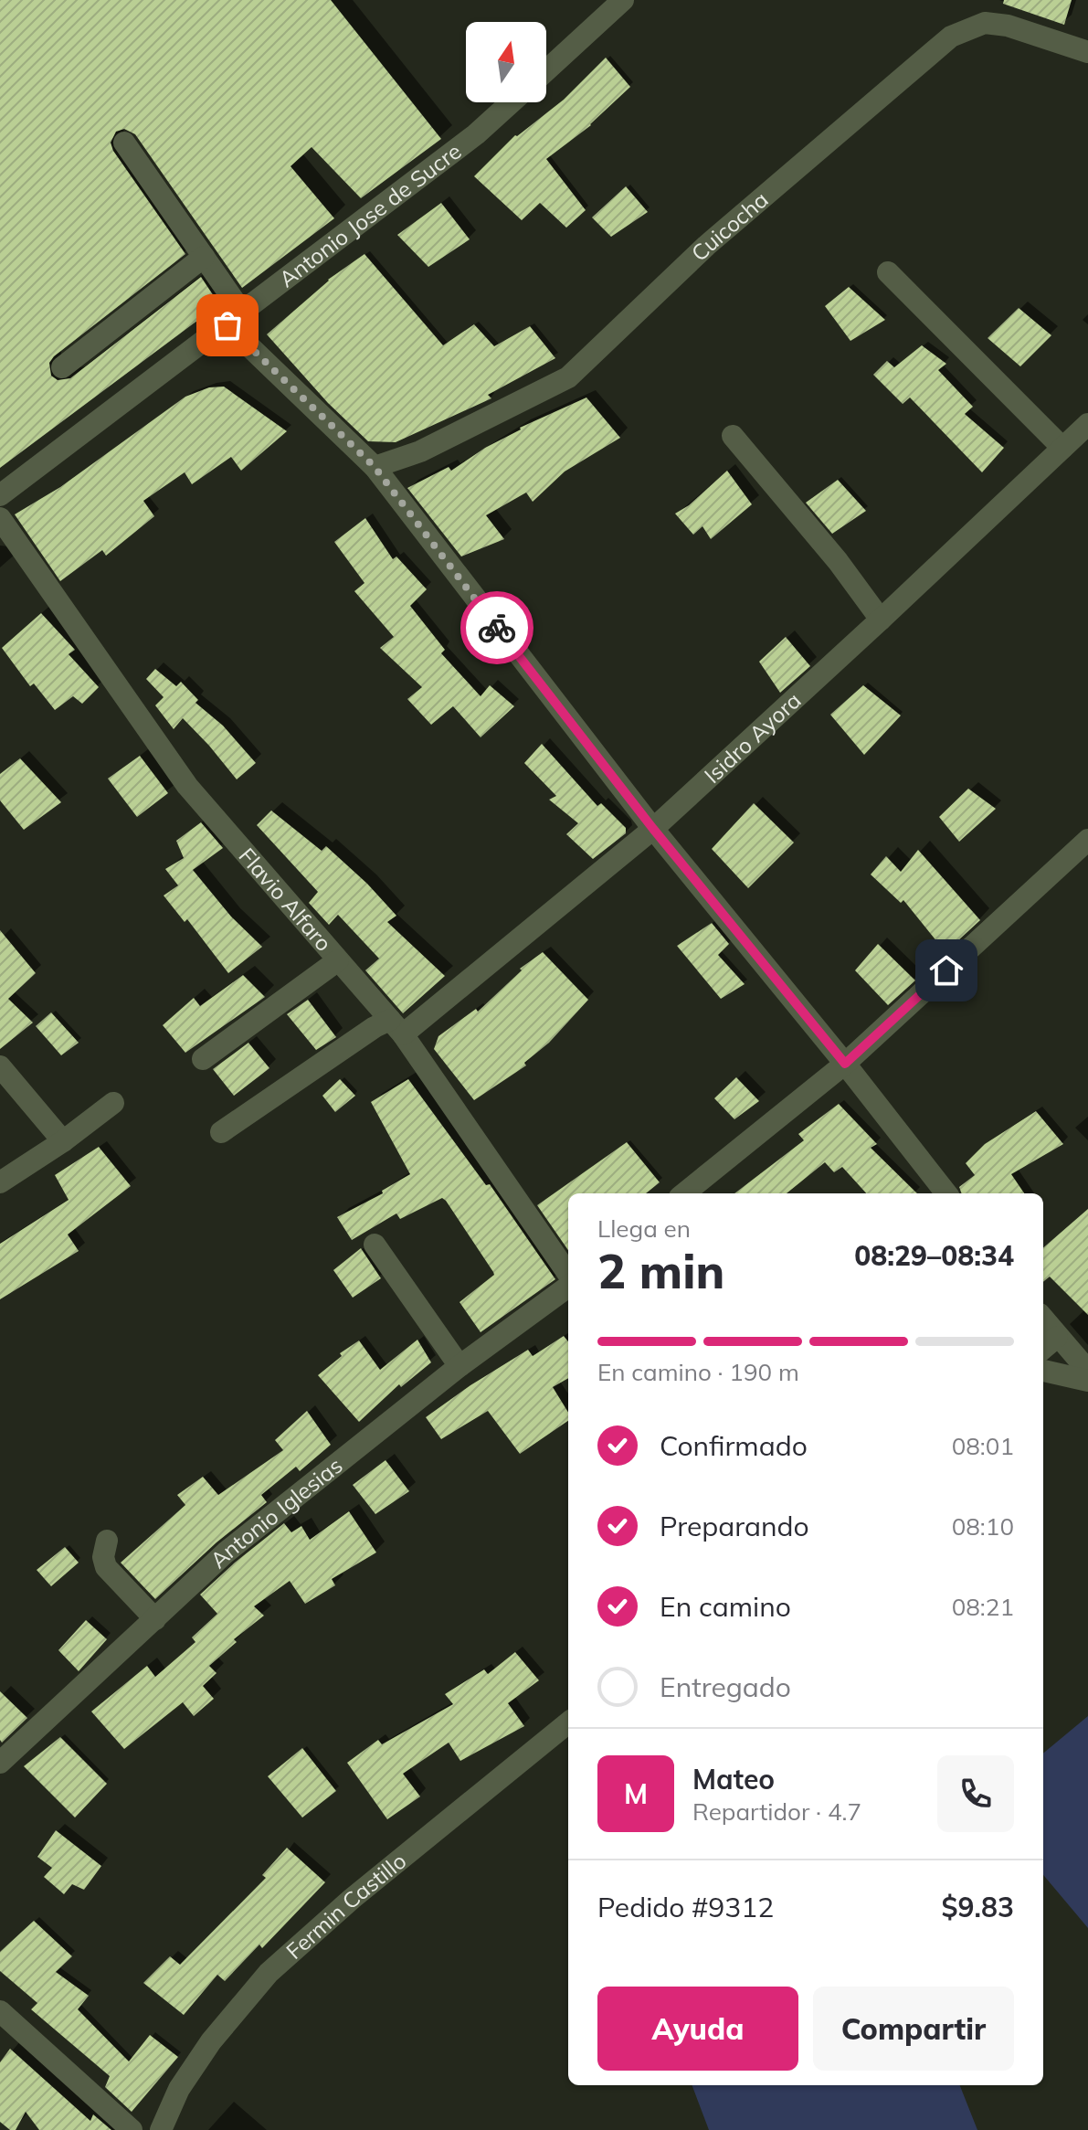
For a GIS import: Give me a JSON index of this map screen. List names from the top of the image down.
{
  "streets": {
    "street": [
      "Antonio Jose de Sucre",
      "Cuicocha",
      "Isidro Ayora",
      "Flavio Alfaro",
      "Antonio Iglesias",
      "Fermin Castillo"
    ]
  },
  "crossings": [
    ["Isidro Ayora", "Flavio Alfaro"]
  ],
  "north": "top",
  "page": {
    "heading": ["2 min", "Llega en", "08:29–08:34"],
    "panel": [
      "Mateo",
      "Repartidor · 4.7",
      "Pedido #9312",
      "$9.83"
    ],
    "bar": "En camino · 190 m",
    "list": [
      ["Confirmado", "08:01"],
      ["Preparando", "08:10"],
      ["En camino", "08:21"],
      "Entregado"
    ],
    "round": "M",
    "buttons": ["Ayuda", "Compartir"]
  }
}
